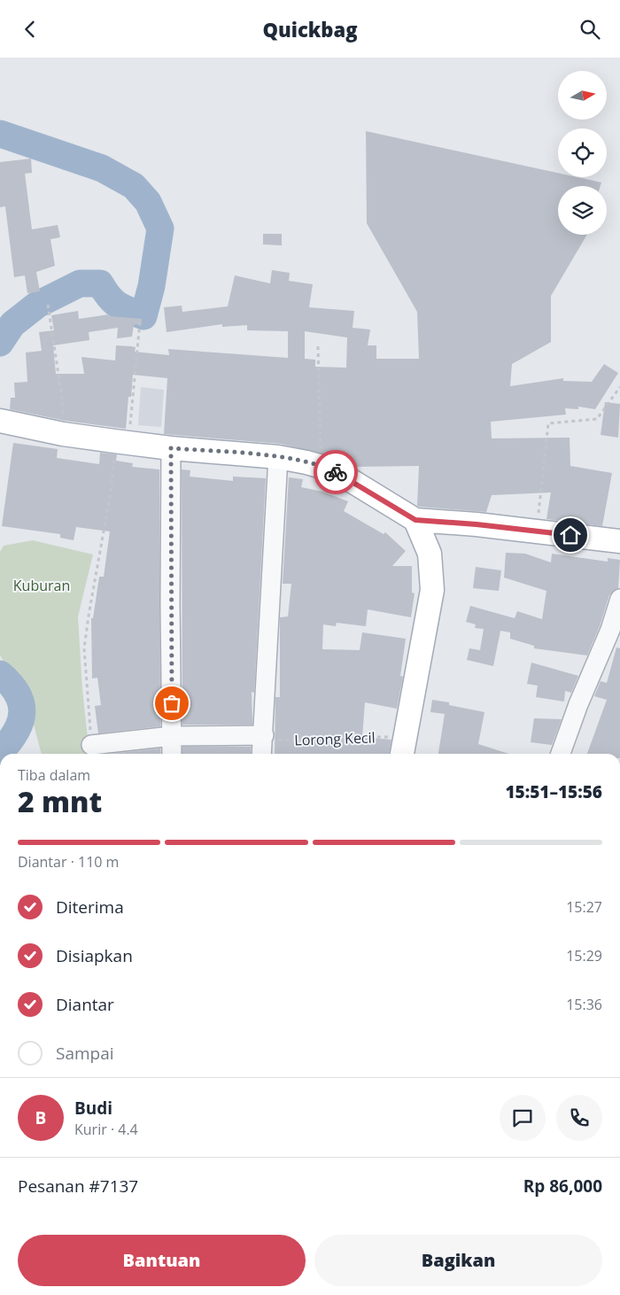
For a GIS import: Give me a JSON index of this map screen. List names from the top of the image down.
{
  "streets": {
    "path": ["Lorong Kecil"]
  },
  "parks": ["Kuburan"],
  "north": "right",
  "page": {
    "header": "Quickbag",
    "heading": ["2 mnt", "Tiba dalam", "15:51–15:56"],
    "panel": [
      "Budi",
      "Kurir · 4.4",
      "Pesanan #7137",
      "Rp 86,000"
    ],
    "bar": "Diantar · 110 m",
    "list": [
      ["Diterima", "15:27"],
      ["Disiapkan", "15:29"],
      ["Diantar", "15:36"],
      "Sampai"
    ],
    "round": "B",
    "buttons": ["Bantuan", "Bagikan"]
  }
}
